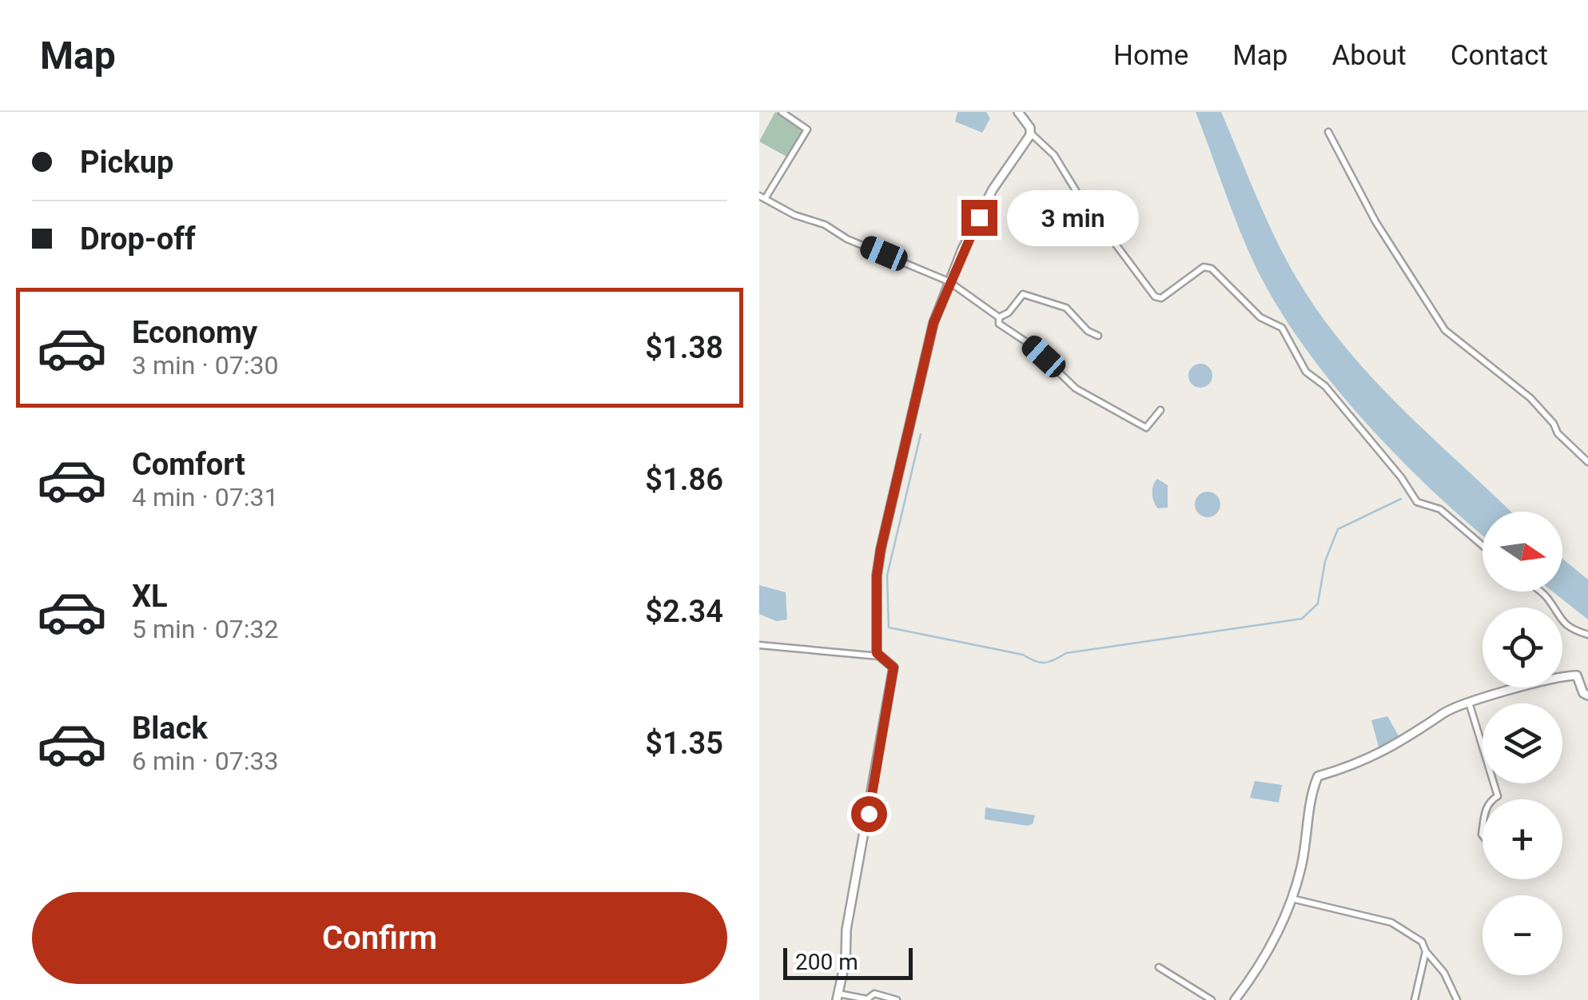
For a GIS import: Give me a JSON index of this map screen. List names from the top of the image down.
{
  "scale_bar": "200 m",
  "north": "right",
  "page": {
    "header": "Map",
    "nav": [
      "Home",
      "Map",
      "About",
      "Contact"
    ],
    "banner": ["Pickup", "Drop-off"],
    "bubble": "3 min",
    "list": [
      {
        "name": "Economy",
        "note": "3 min · 07:30",
        "value": "$1.38"
      },
      {
        "name": "Comfort",
        "note": "4 min · 07:31",
        "value": "$1.86"
      },
      {
        "name": "XL",
        "note": "5 min · 07:32",
        "value": "$2.34"
      },
      {
        "name": "Black",
        "note": "6 min · 07:33",
        "value": "$1.35"
      }
    ],
    "map_buttons": ["+", "−"],
    "buttons": "Confirm",
    "scale": "200 m"
  }
}
